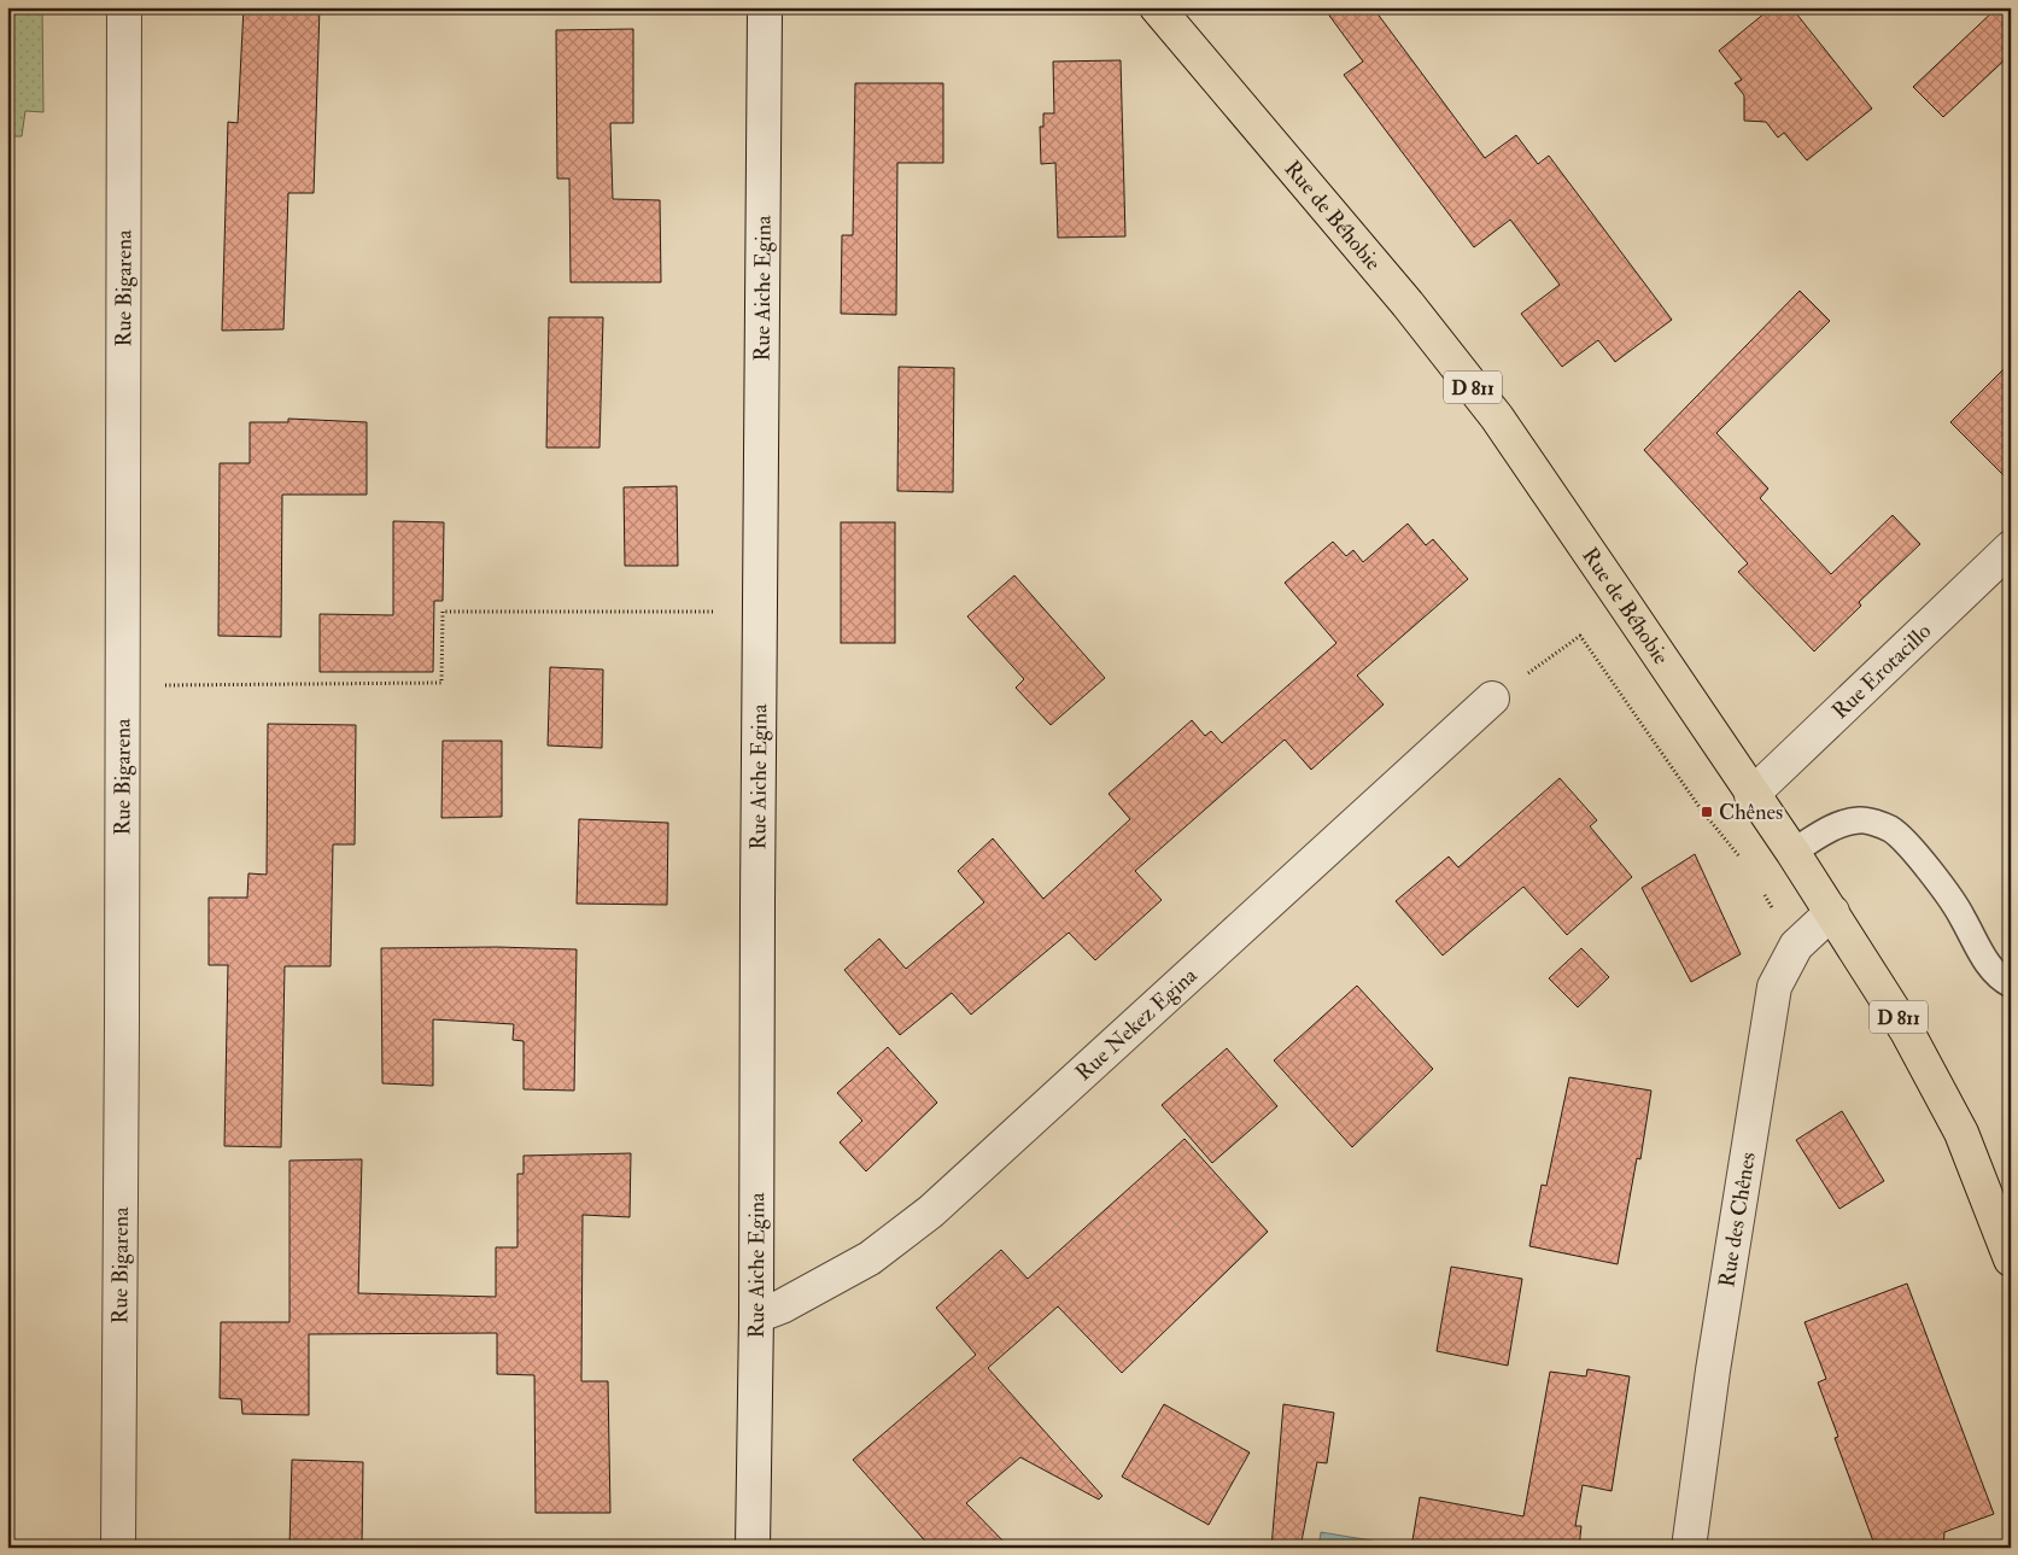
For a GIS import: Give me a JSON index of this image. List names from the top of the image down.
{
  "streets": {
    "main road": ["Rue de Béhobie", "D 811"],
    "street": [
      "Rue Bigarena",
      "Rue Aiche Egina",
      "Rue Erotacillo",
      "Rue Nekez Egina",
      "Rue des Chênes"
    ]
  },
  "crossings": [
    ["Rue de Béhobie", "Rue Erotacillo"],
    ["Rue de Béhobie", "Rue des Chênes"],
    ["Rue Aiche Egina", "Rue Nekez Egina"]
  ],
  "places": {
    "transit": ["Chênes"]
  }
}
